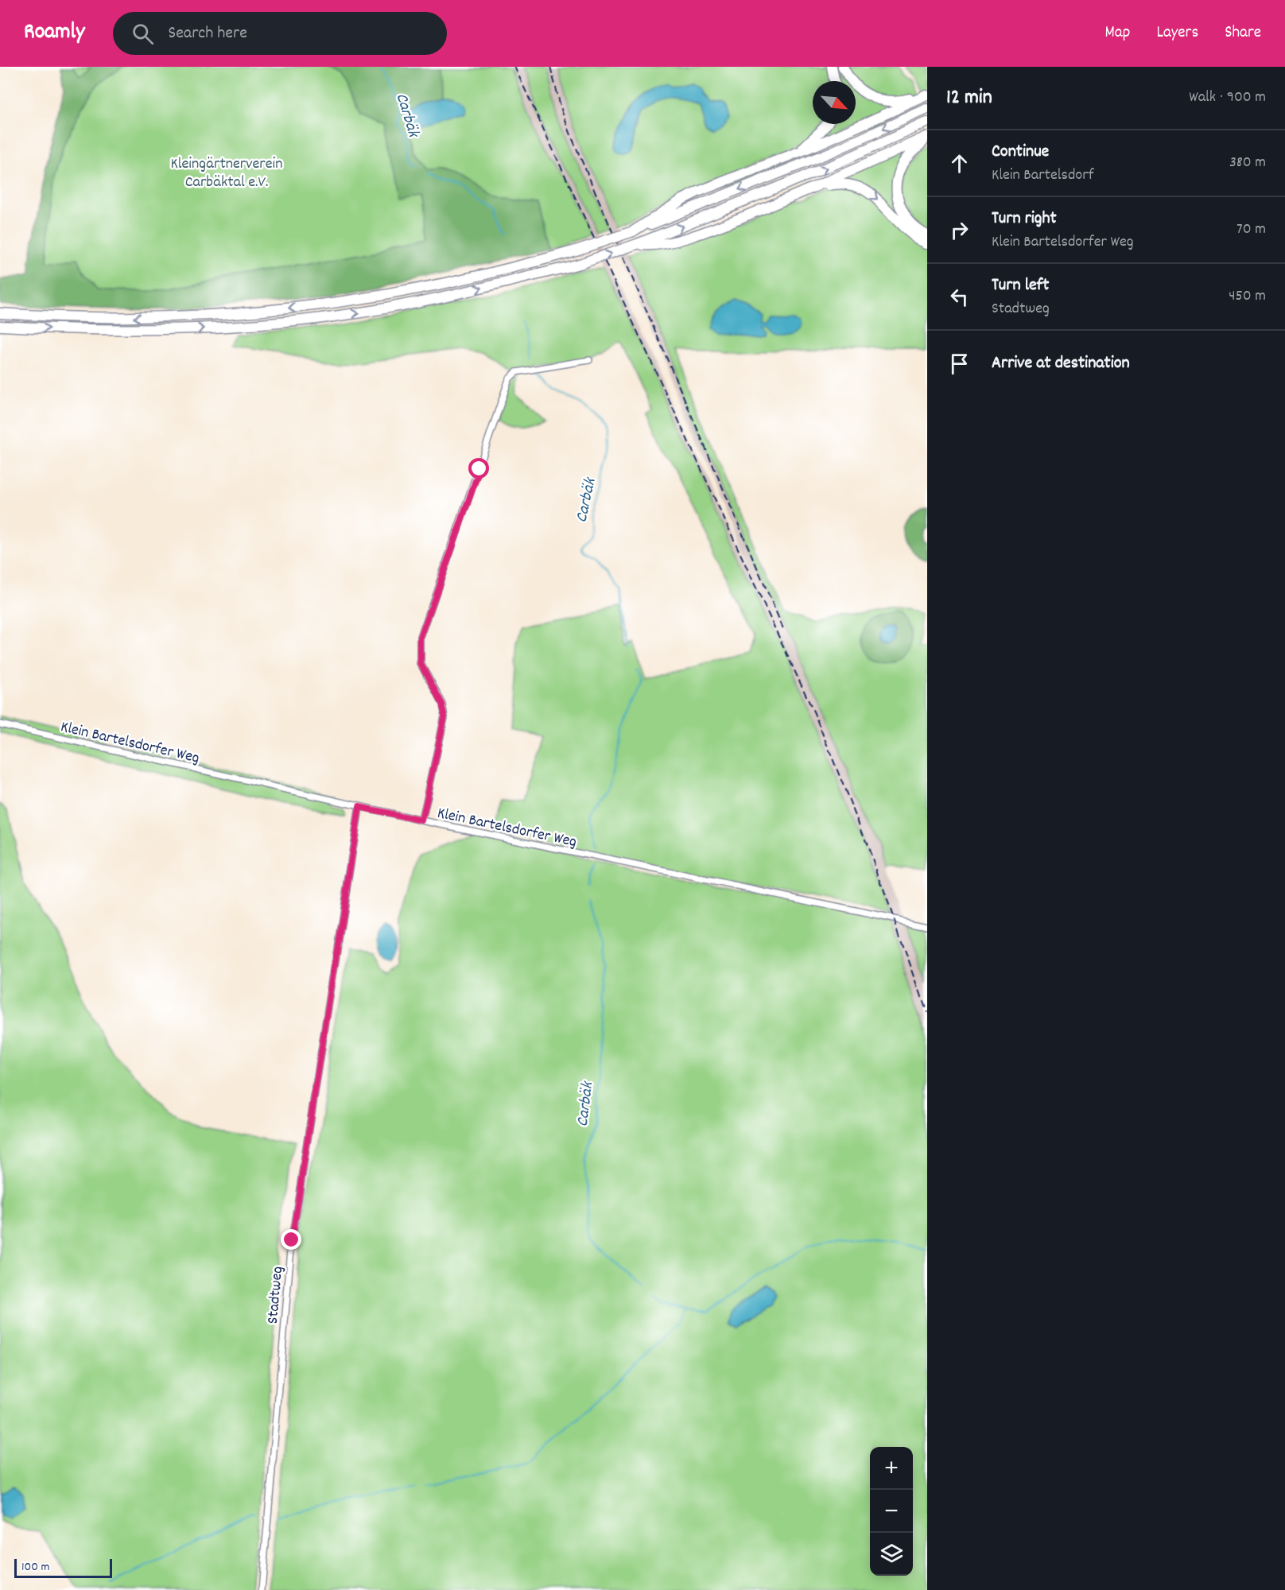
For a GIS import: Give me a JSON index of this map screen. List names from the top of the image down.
{
  "streets": {
    "street": ["Klein Bartelsdorfer Weg", "Stadtweg"]
  },
  "crossings": [
    ["Klein Bartelsdorfer Weg", "Stadtweg"]
  ],
  "water": ["Carbäk"],
  "parks": ["Kleingärtnerverein Carbäktal e.V."],
  "scale_bar": "100 m",
  "north": "bottom right",
  "page": {
    "header": "Roamly",
    "search": "Search here",
    "nav": ["Map", "Layers", "Share"],
    "heading": ["12 min", "Walk · 900 m"],
    "list": [
      ["Continue", "Klein Bartelsdorf", "380 m"],
      ["Turn right", "Klein Bartelsdorfer Weg", "70 m"],
      ["Turn left", "Stadtweg", "450 m"],
      "Arrive at destination"
    ],
    "map_buttons": ["+", "−"],
    "scale": "100 m"
  }
}
